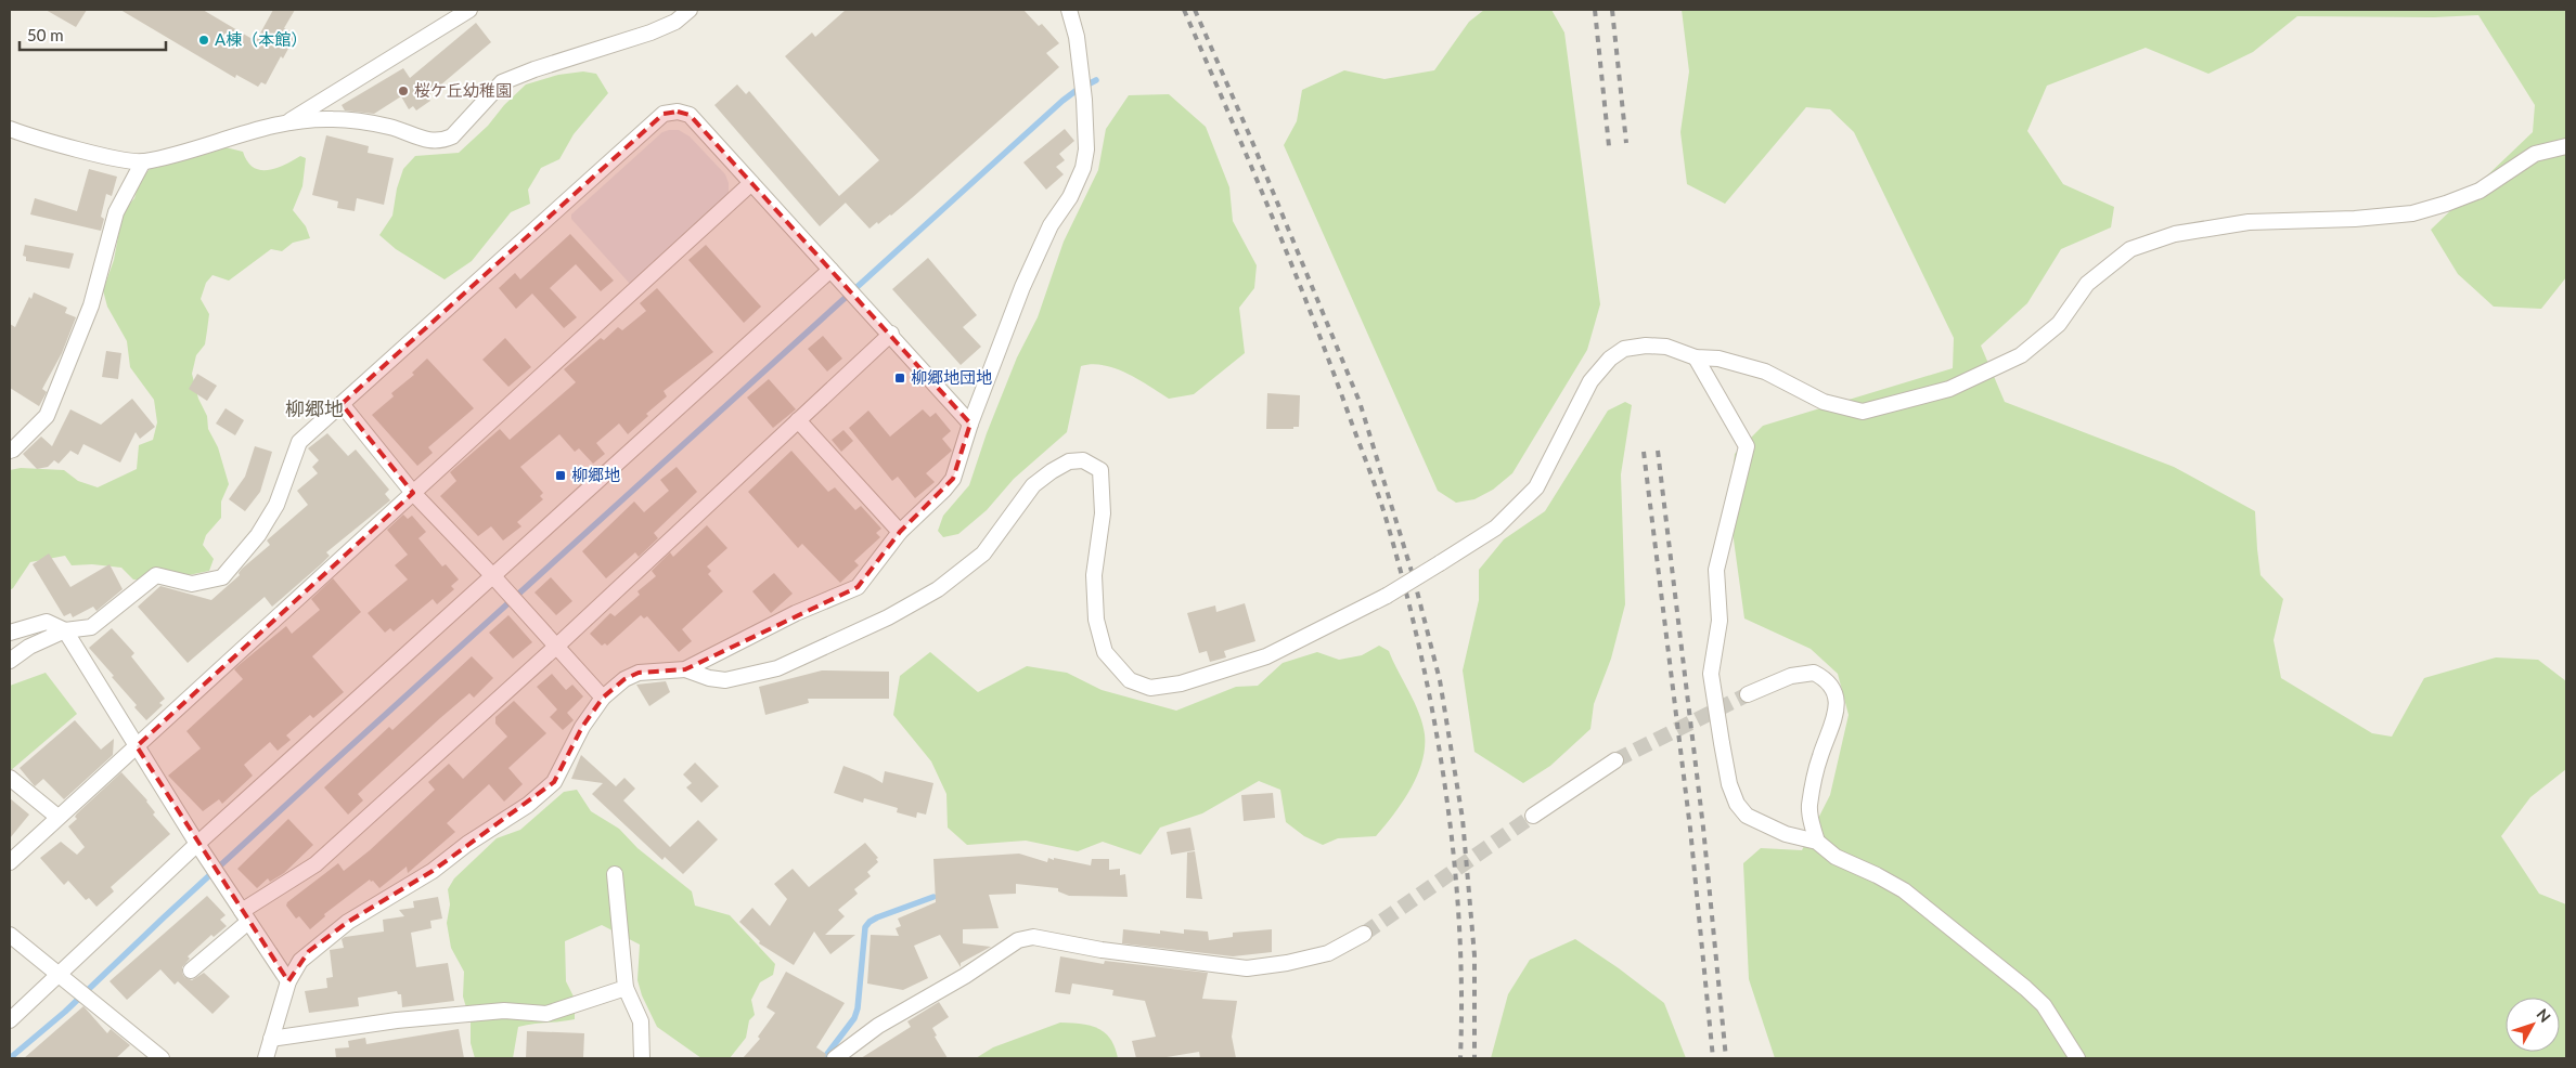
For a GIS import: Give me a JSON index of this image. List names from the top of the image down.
{
  "districts": ["柳郷地"],
  "places": {
    "other": ["A棟（本館）", "桜ケ丘幼稚園"],
    "transit": ["柳郷地団地", "柳郷地"]
  },
  "scale_bar": "50 m",
  "north": "top right"
}
